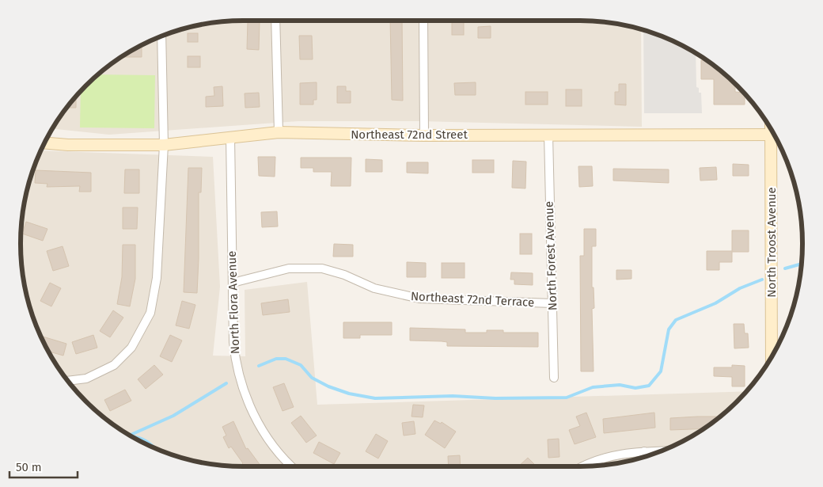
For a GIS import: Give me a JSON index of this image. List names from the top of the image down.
{
  "streets": {
    "main road": ["Northeast 72nd Street", "North Troost Avenue"],
    "street": ["North Forest Avenue", "Northeast 72nd Terrace", "North Flora Avenue"]
  },
  "crossings": [
    ["Northeast 72nd Street", "North Forest Avenue"],
    ["Northeast 72nd Street", "North Flora Avenue"],
    ["North Forest Avenue", "Northeast 72nd Terrace"],
    ["Northeast 72nd Terrace", "North Flora Avenue"]
  ],
  "scale_bar": "50 m"
}
